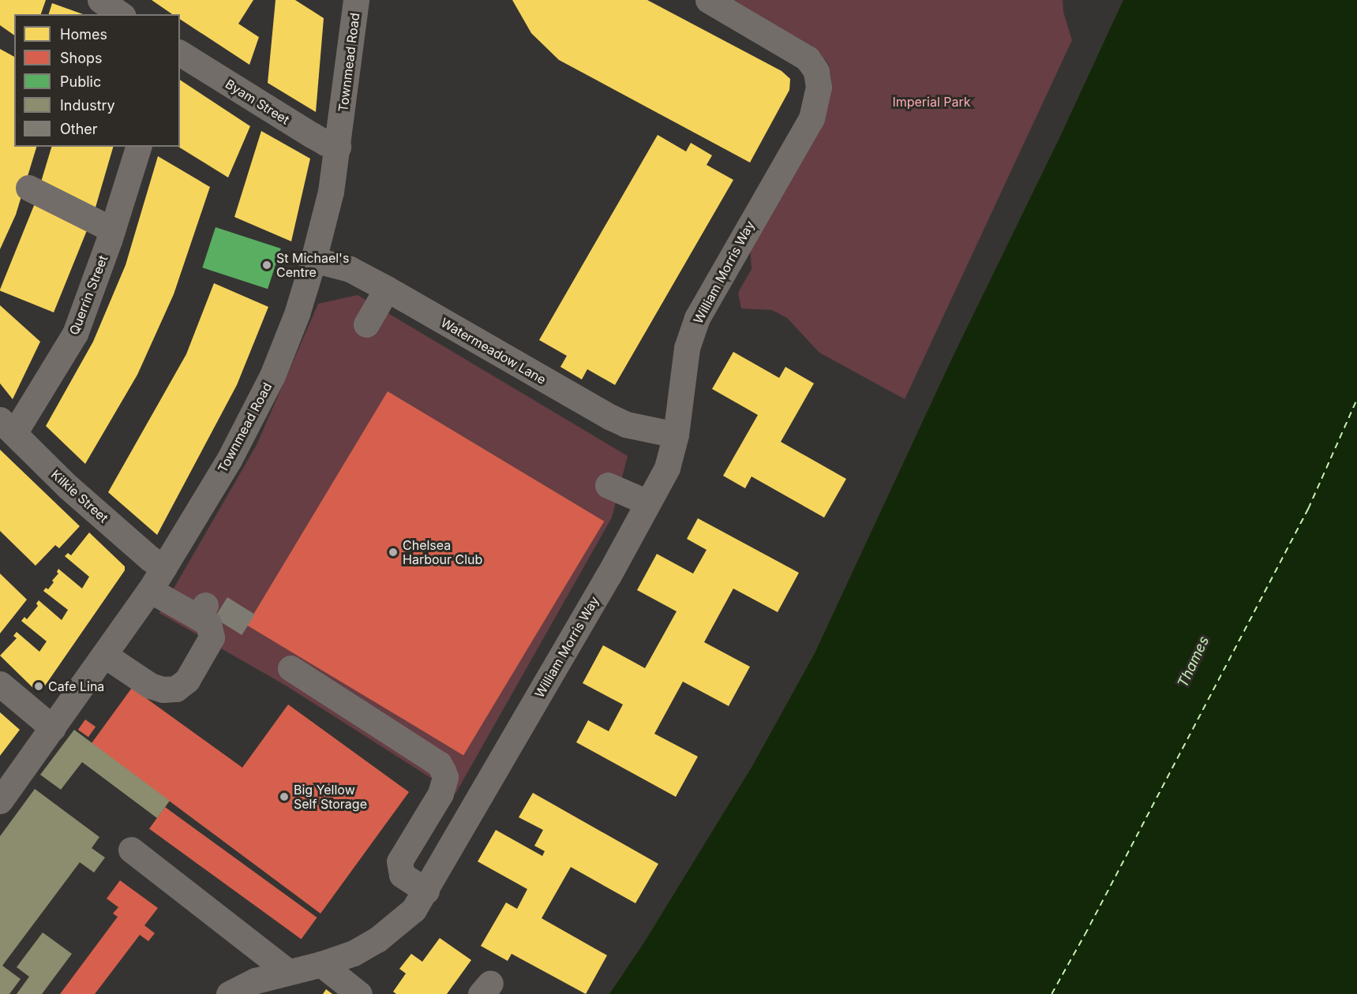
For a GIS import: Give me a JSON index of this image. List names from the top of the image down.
{
  "streets": {
    "street": [
      "Townmead Road",
      "Byam Street",
      "William Morris Way",
      "Querrin Street",
      "Watermeadow Lane",
      "Kilkie Street"
    ]
  },
  "crossings": [
    ["Townmead Road", "Byam Street"],
    ["Townmead Road", "Watermeadow Lane"],
    ["Townmead Road", "Kilkie Street"],
    ["William Morris Way", "Watermeadow Lane"],
    ["Querrin Street", "Kilkie Street"]
  ],
  "water": ["Thames"],
  "parks": ["Imperial Park"],
  "places": [
    "St Michael's Centre",
    "Chelsea Harbour Club",
    "Cafe Lina",
    "Big Yellow Self Storage"
  ],
  "legend": [
    "Homes",
    "Shops",
    "Public",
    "Industry",
    "Other"
  ]
}
